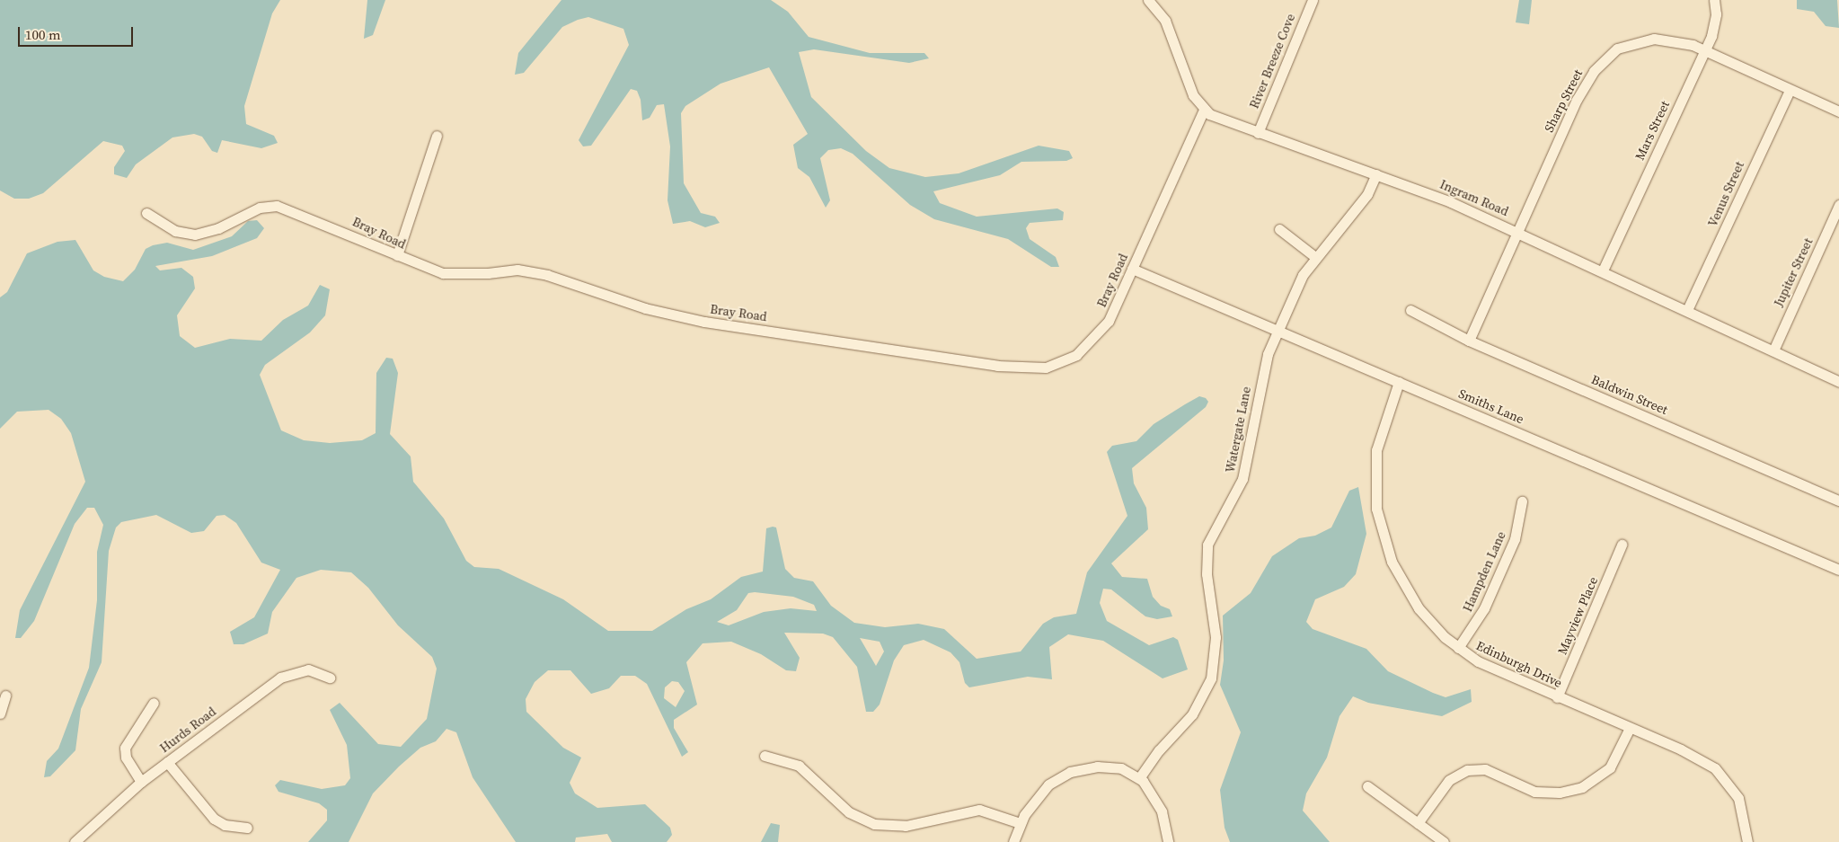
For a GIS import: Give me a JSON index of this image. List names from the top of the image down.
{
  "streets": {
    "street": [
      "River Breeze Cove",
      "Sharp Street",
      "Mars Street",
      "Venus Street",
      "Ingram Road",
      "Bray Road",
      "Jupiter Street",
      "Baldwin Street",
      "Smiths Lane",
      "Watergate Lane",
      "Hampden Lane",
      "Mayview Place",
      "Edinburgh Drive",
      "Hurds Road"
    ]
  },
  "crossings": [
    ["River Breeze Cove", "Ingram Road"],
    ["Sharp Street", "Mars Street"],
    ["Sharp Street", "Venus Street"],
    ["Sharp Street", "Ingram Road"],
    ["Sharp Street", "Baldwin Street"],
    ["Mars Street", "Ingram Road"],
    ["Venus Street", "Ingram Road"],
    ["Ingram Road", "Bray Road"],
    ["Ingram Road", "Jupiter Street"],
    ["Ingram Road", "Watergate Lane"],
    ["Bray Road", "Smiths Lane"],
    ["Smiths Lane", "Watergate Lane"],
    ["Smiths Lane", "Edinburgh Drive"],
    ["Hampden Lane", "Edinburgh Drive"],
    ["Mayview Place", "Edinburgh Drive"]
  ],
  "scale_bar": "100 m"
}
